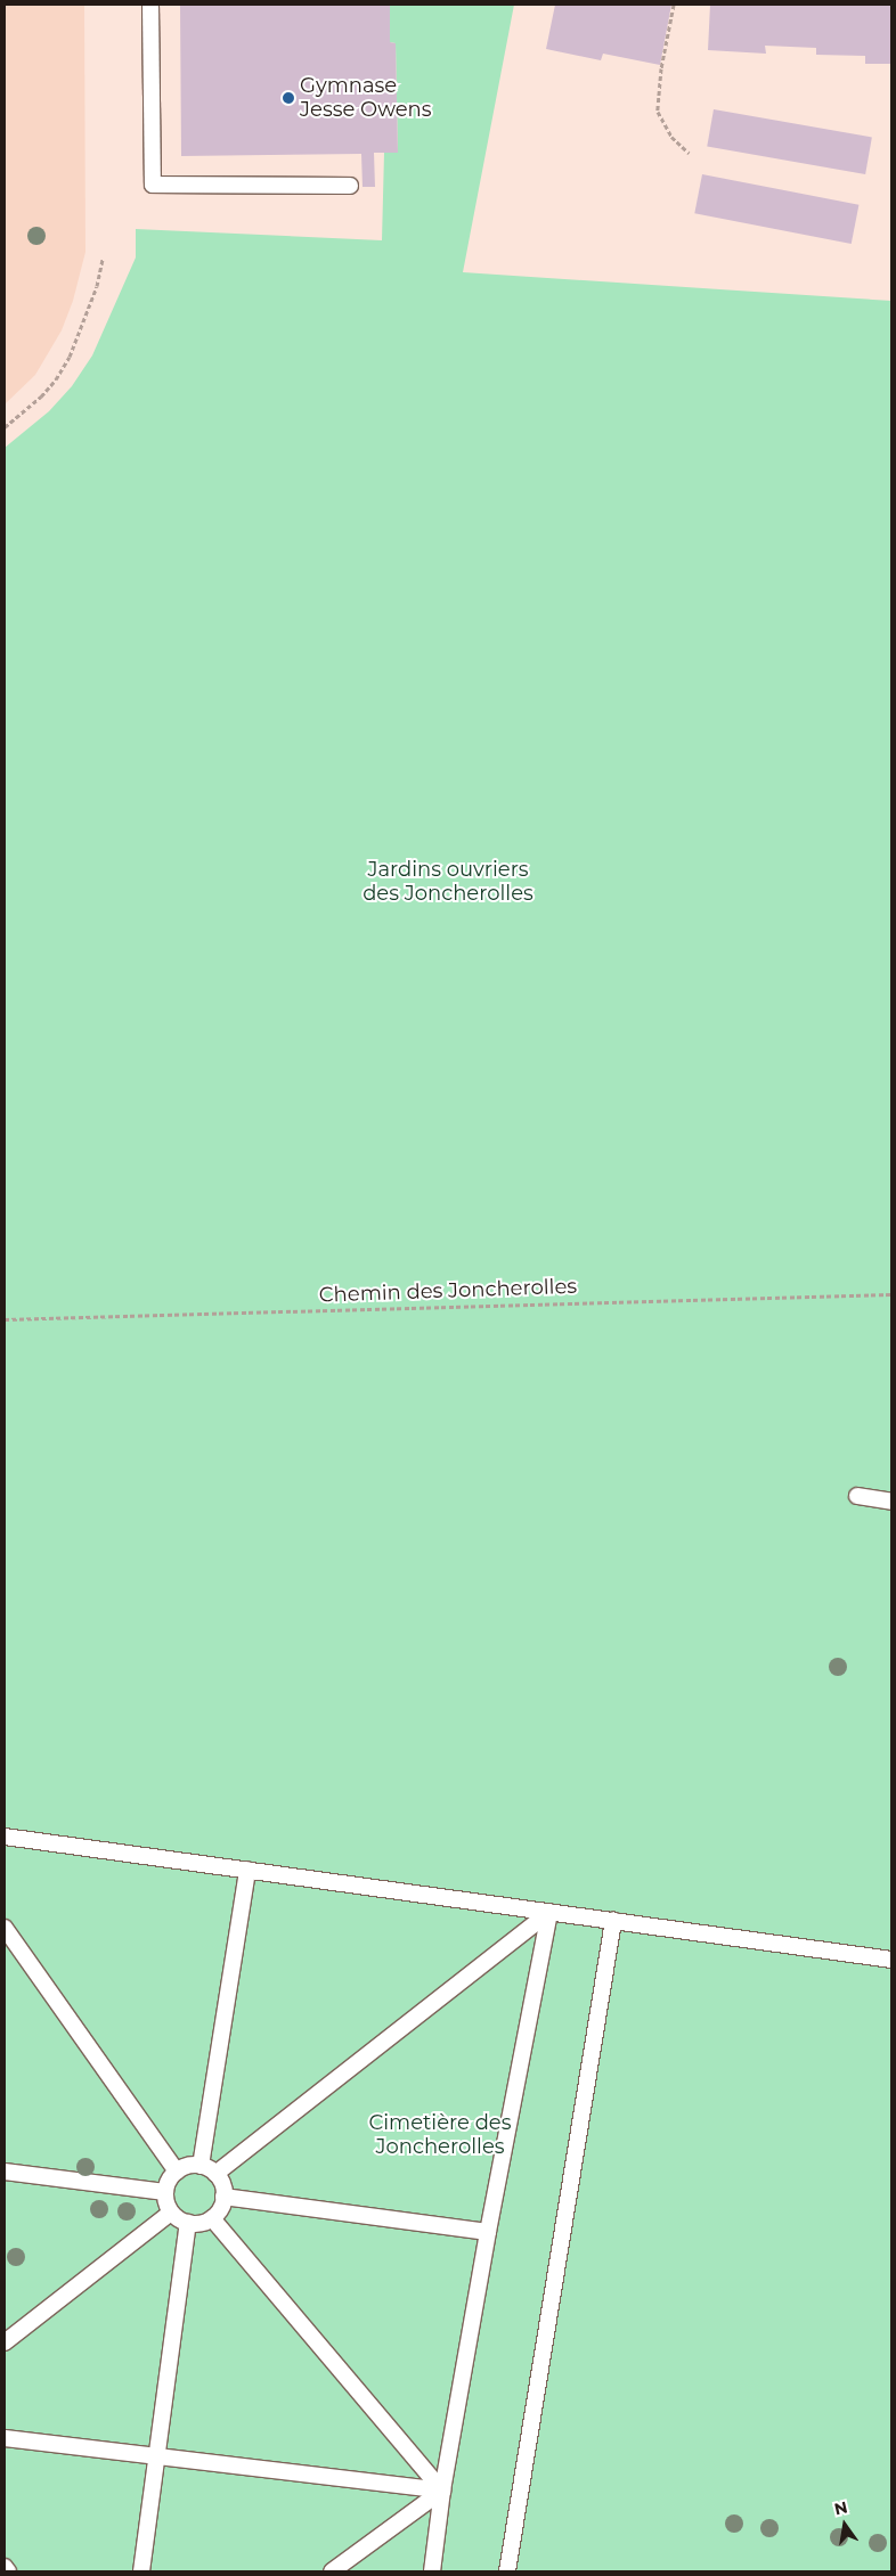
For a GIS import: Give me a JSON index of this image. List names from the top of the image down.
{
  "streets": {
    "path": ["Chemin des Joncherolles"]
  },
  "parks": ["Jardins ouvriers des Joncherolles", "Cimetière des Joncherolles"],
  "places": ["Gymnase Jesse Owens"],
  "north": "top"
}
